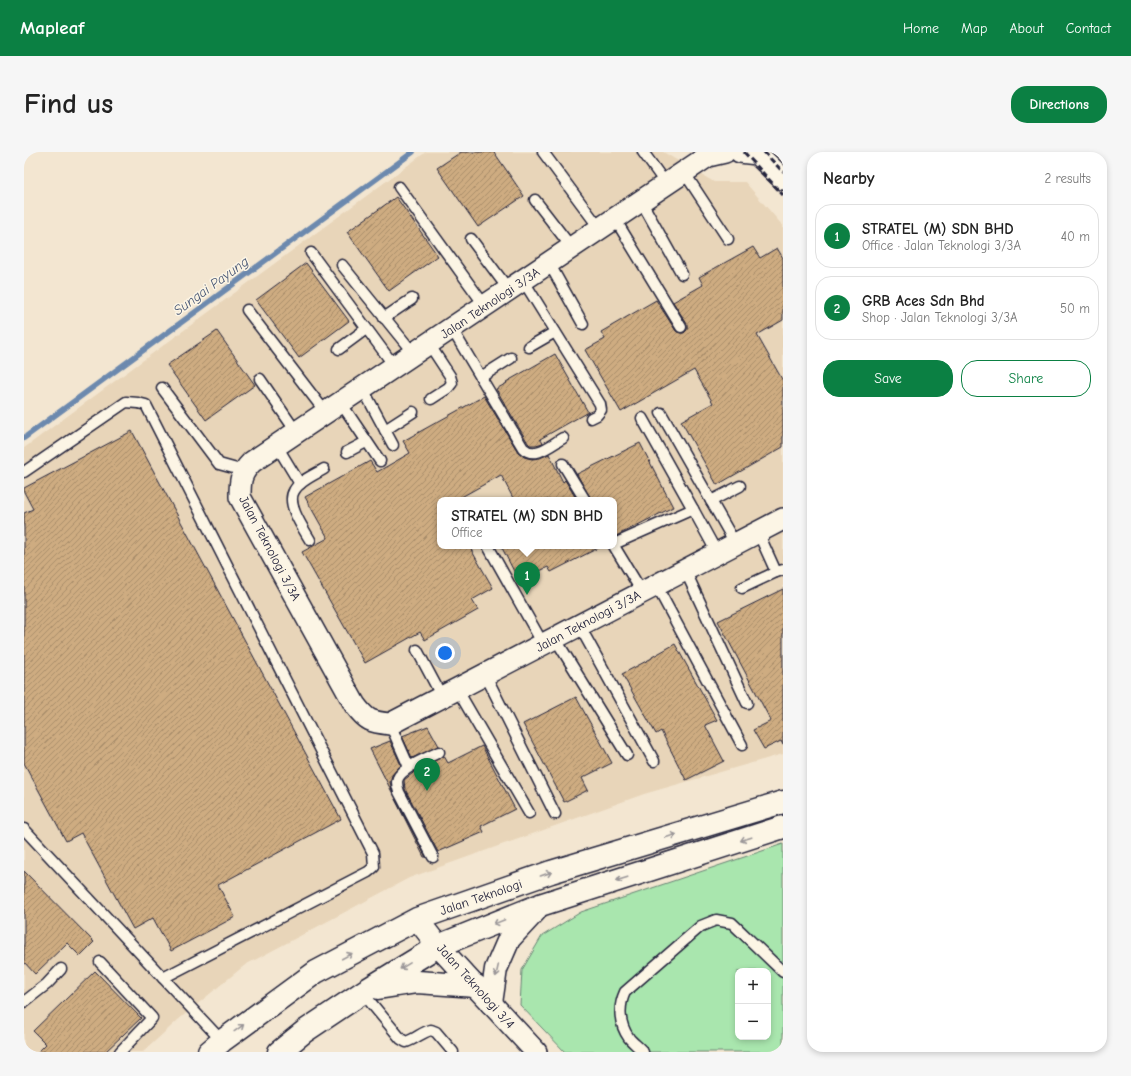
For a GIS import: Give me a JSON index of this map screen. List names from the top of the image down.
{
  "streets": {
    "street": ["Jalan Teknologi 3/3A", "Jalan Teknologi", "Jalan Teknologi 3/4"]
  },
  "crossings": [
    ["Jalan Teknologi", "Jalan Teknologi 3/4"]
  ],
  "water": ["Sungai Payung"],
  "page": {
    "header": "Mapleaf",
    "nav": [
      "Home",
      "Map",
      "About",
      "Contact"
    ],
    "buttons": [
      "Directions",
      ["Save", "Share"]
    ],
    "title": "Find us",
    "heading": ["Nearby", "2 results"],
    "list": [
      {
        "mark": "1",
        "name": "STRATEL (M) SDN BHD",
        "note": "Office · Jalan Teknologi 3/3A",
        "value": "40 m"
      },
      {
        "mark": "2",
        "name": "GRB Aces Sdn Bhd",
        "note": "Shop · Jalan Teknologi 3/3A",
        "value": "50 m"
      }
    ],
    "popup": ["STRATEL (M) SDN BHD", "Office"],
    "pins": ["1", "2"],
    "map_buttons": ["+", "−"]
  }
}
